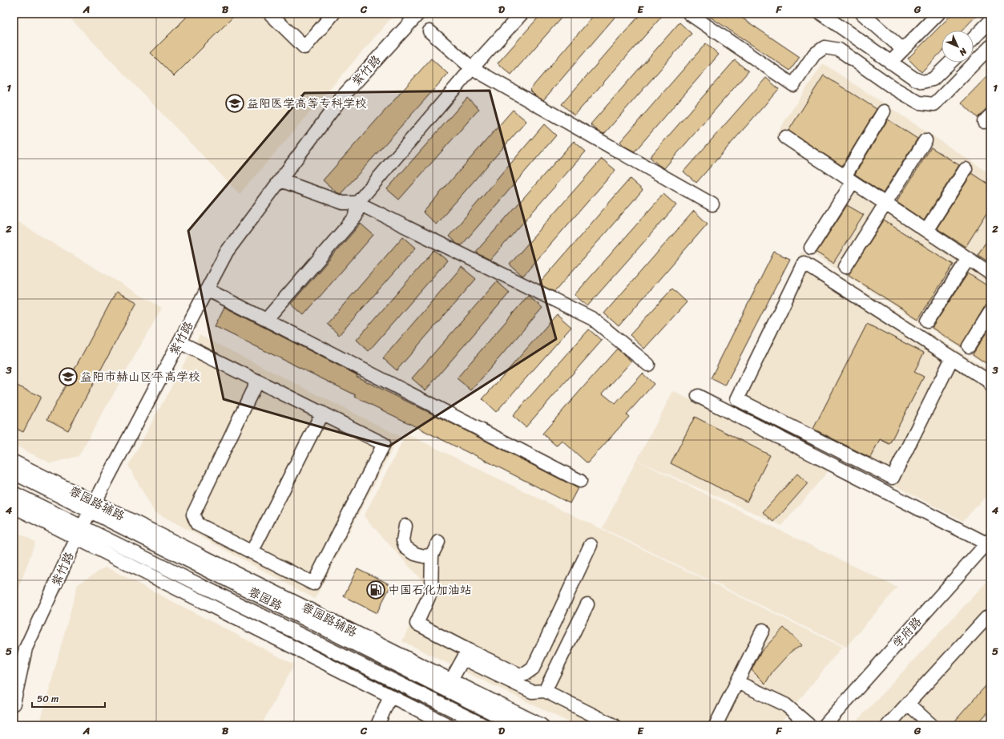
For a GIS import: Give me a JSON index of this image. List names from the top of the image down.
{
  "streets": {
    "street": [
      "紫竹路",
      "蓉园路辅路",
      "蓉园路",
      "学府路"
    ]
  },
  "crossings": [
    ["紫竹路", "蓉园路辅路"],
    ["紫竹路", "蓉园路"]
  ],
  "places": {
    "school or university": ["益阳医学高等专科学校", "益阳市赫山区平高学校"],
    "fuel station": ["中国石化加油站"]
  },
  "scale_bar": "50 m",
  "north": "bottom right",
  "grid": {
    "columns": [
      "A",
      "B",
      "C",
      "D",
      "E",
      "F",
      "G"
    ],
    "rows": [
      "1",
      "2",
      "3",
      "4",
      "5"
    ]
  }
}
